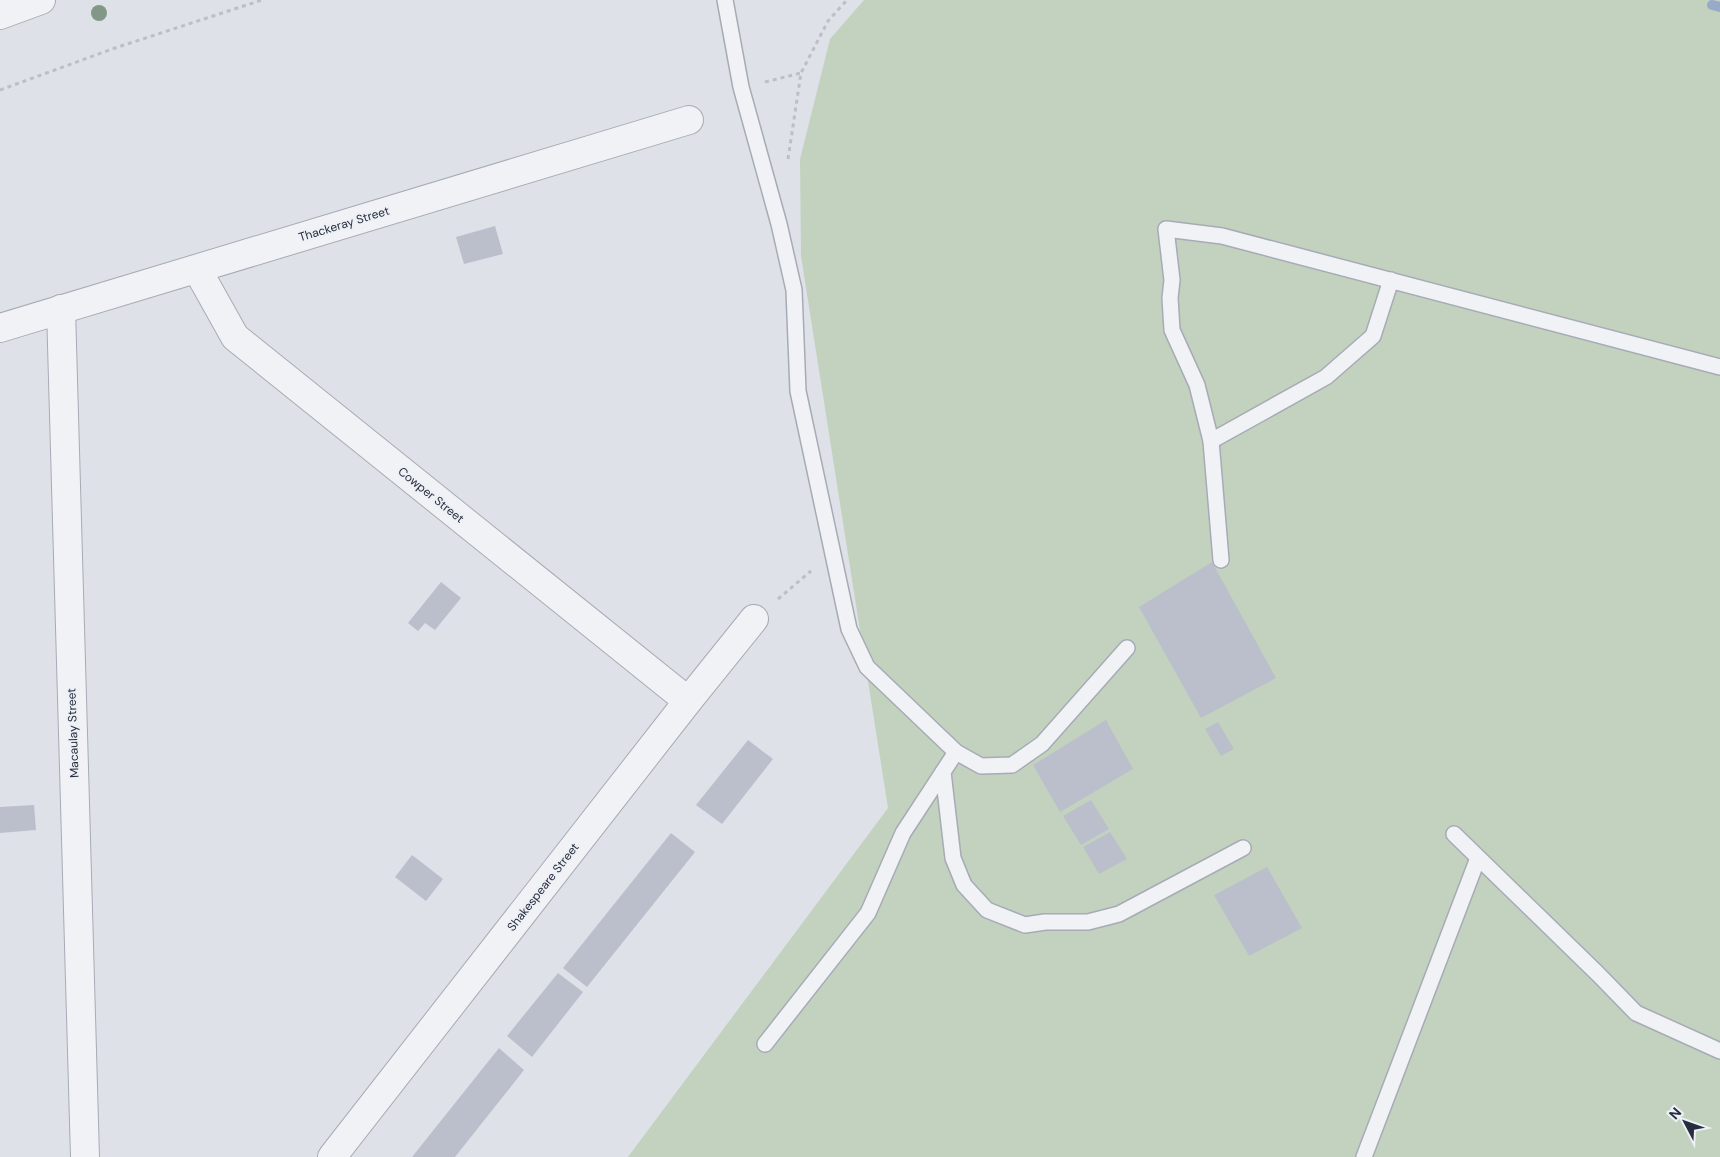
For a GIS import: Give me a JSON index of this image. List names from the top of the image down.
{
  "streets": {
    "street": [
      "Thackeray Street",
      "Cowper Street",
      "Macaulay Street",
      "Shakespeare Street"
    ]
  },
  "crossings": [
    ["Thackeray Street", "Cowper Street"],
    ["Thackeray Street", "Macaulay Street"],
    ["Cowper Street", "Shakespeare Street"]
  ],
  "north": "top left"
}
